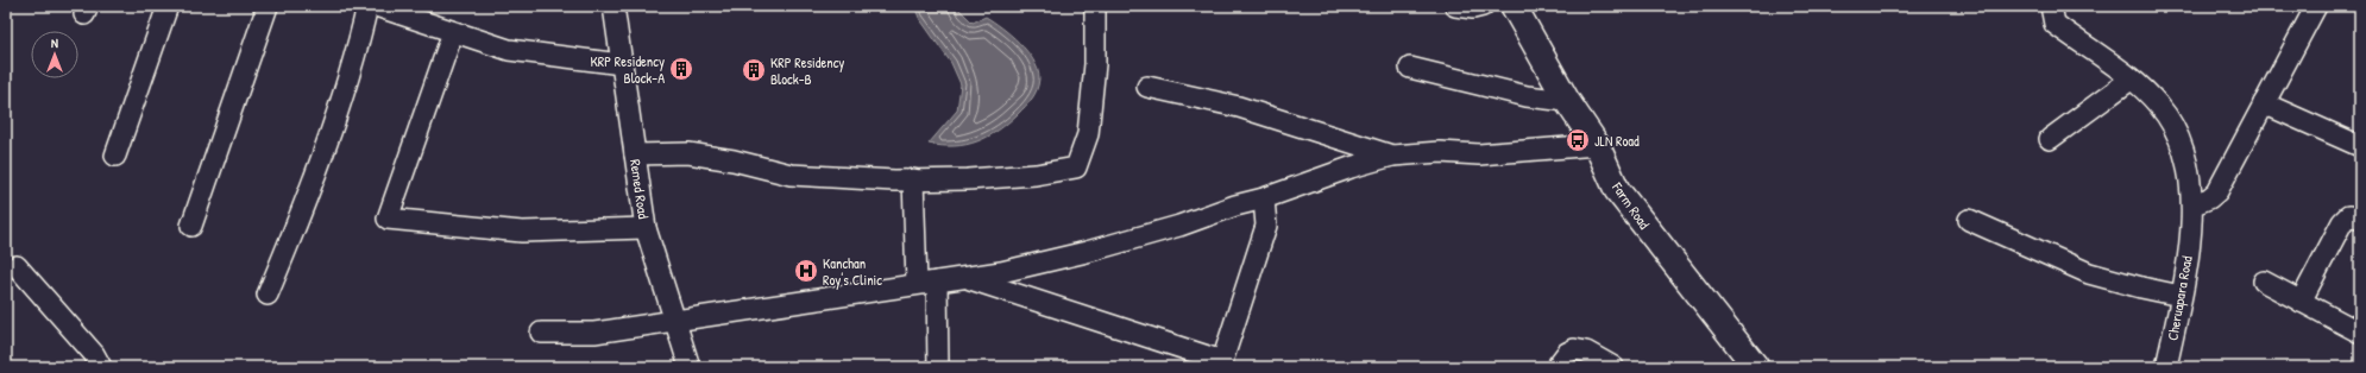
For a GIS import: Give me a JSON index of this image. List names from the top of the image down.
{
  "streets": {
    "main road": ["Farm Road"],
    "street": ["Remed Road", "Cheruapara Road"]
  },
  "places": {
    "building": ["KRP Residency Block-A", "KRP Residency Block-B"],
    "bus stop": ["JLN Road"],
    "hospital": ["Kanchan Roy's Clinic"]
  },
  "north": "top"
}
